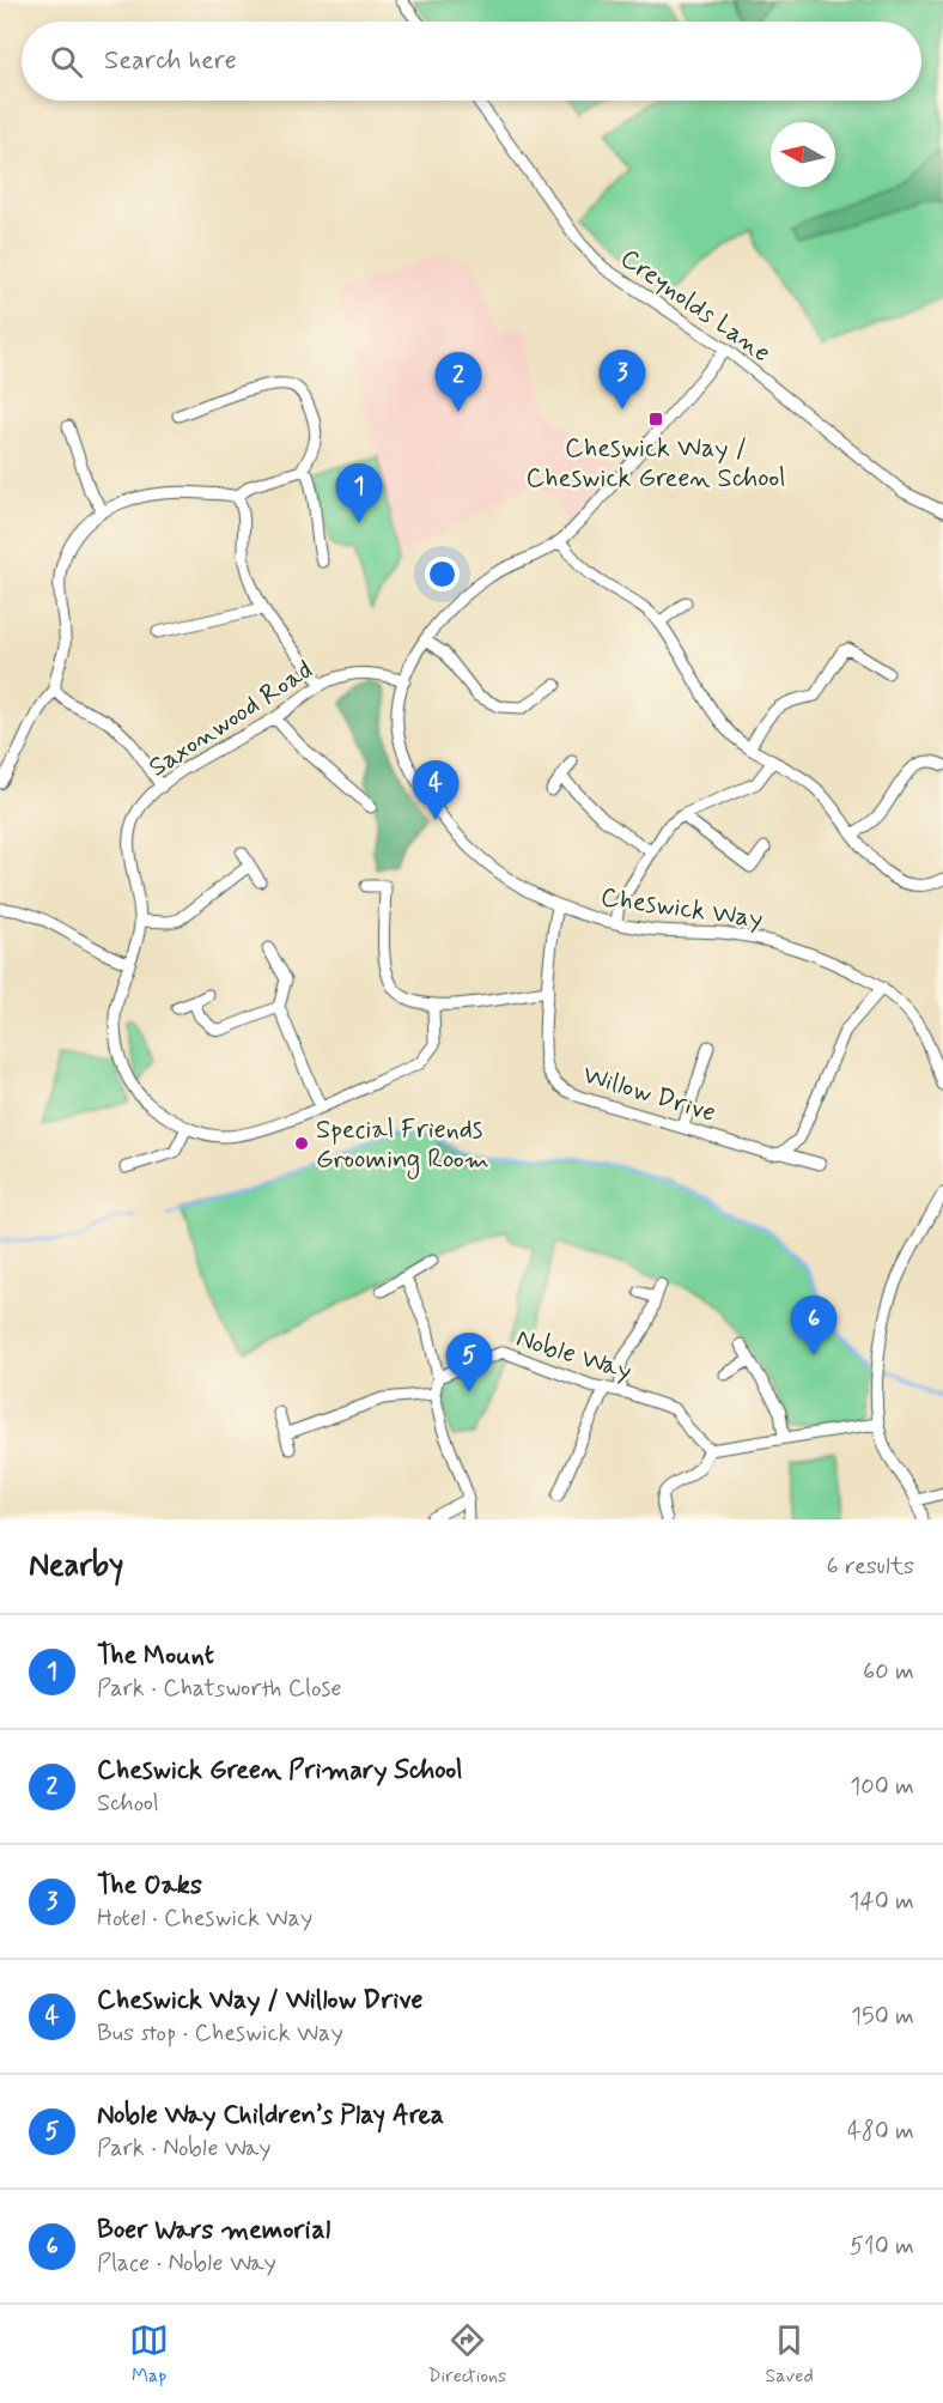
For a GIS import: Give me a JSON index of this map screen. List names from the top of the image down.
{
  "streets": {
    "street": [
      "Creynolds Lane",
      "Saxonwood Road",
      "Cheswick Way",
      "Willow Drive",
      "Noble Way"
    ]
  },
  "crossings": [
    ["Creynolds Lane", "Cheswick Way"],
    ["Saxonwood Road", "Cheswick Way"],
    ["Cheswick Way", "Willow Drive"]
  ],
  "places": {
    "transit": ["Cheswick Way / Cheswick Green School"],
    "other": ["Special Friends Grooming Room"]
  },
  "north": "left",
  "page": {
    "search": "Search here",
    "pins": [
      "3",
      "2",
      "1",
      "4",
      "6",
      "5"
    ],
    "heading": ["Nearby", "6 results"],
    "list": [
      {
        "mark": "1",
        "name": "The Mount",
        "note": "Park · Chatsworth Close",
        "value": "60 m"
      },
      {
        "mark": "2",
        "name": "Cheswick Green Primary School",
        "note": "School",
        "value": "100 m"
      },
      {
        "mark": "3",
        "name": "The Oaks",
        "note": "Hotel · Cheswick Way",
        "value": "140 m"
      },
      {
        "mark": "4",
        "name": "Cheswick Way / Willow Drive",
        "note": "Bus stop · Cheswick Way",
        "value": "150 m"
      },
      {
        "mark": "5",
        "name": "Noble Way Children’s Play Area",
        "note": "Park · Noble Way",
        "value": "480 m"
      },
      {
        "mark": "6",
        "name": "Boer Wars memorial",
        "note": "Place · Noble Way",
        "value": "510 m"
      }
    ],
    "nav": ["Map", "Directions", "Saved"]
  }
}
